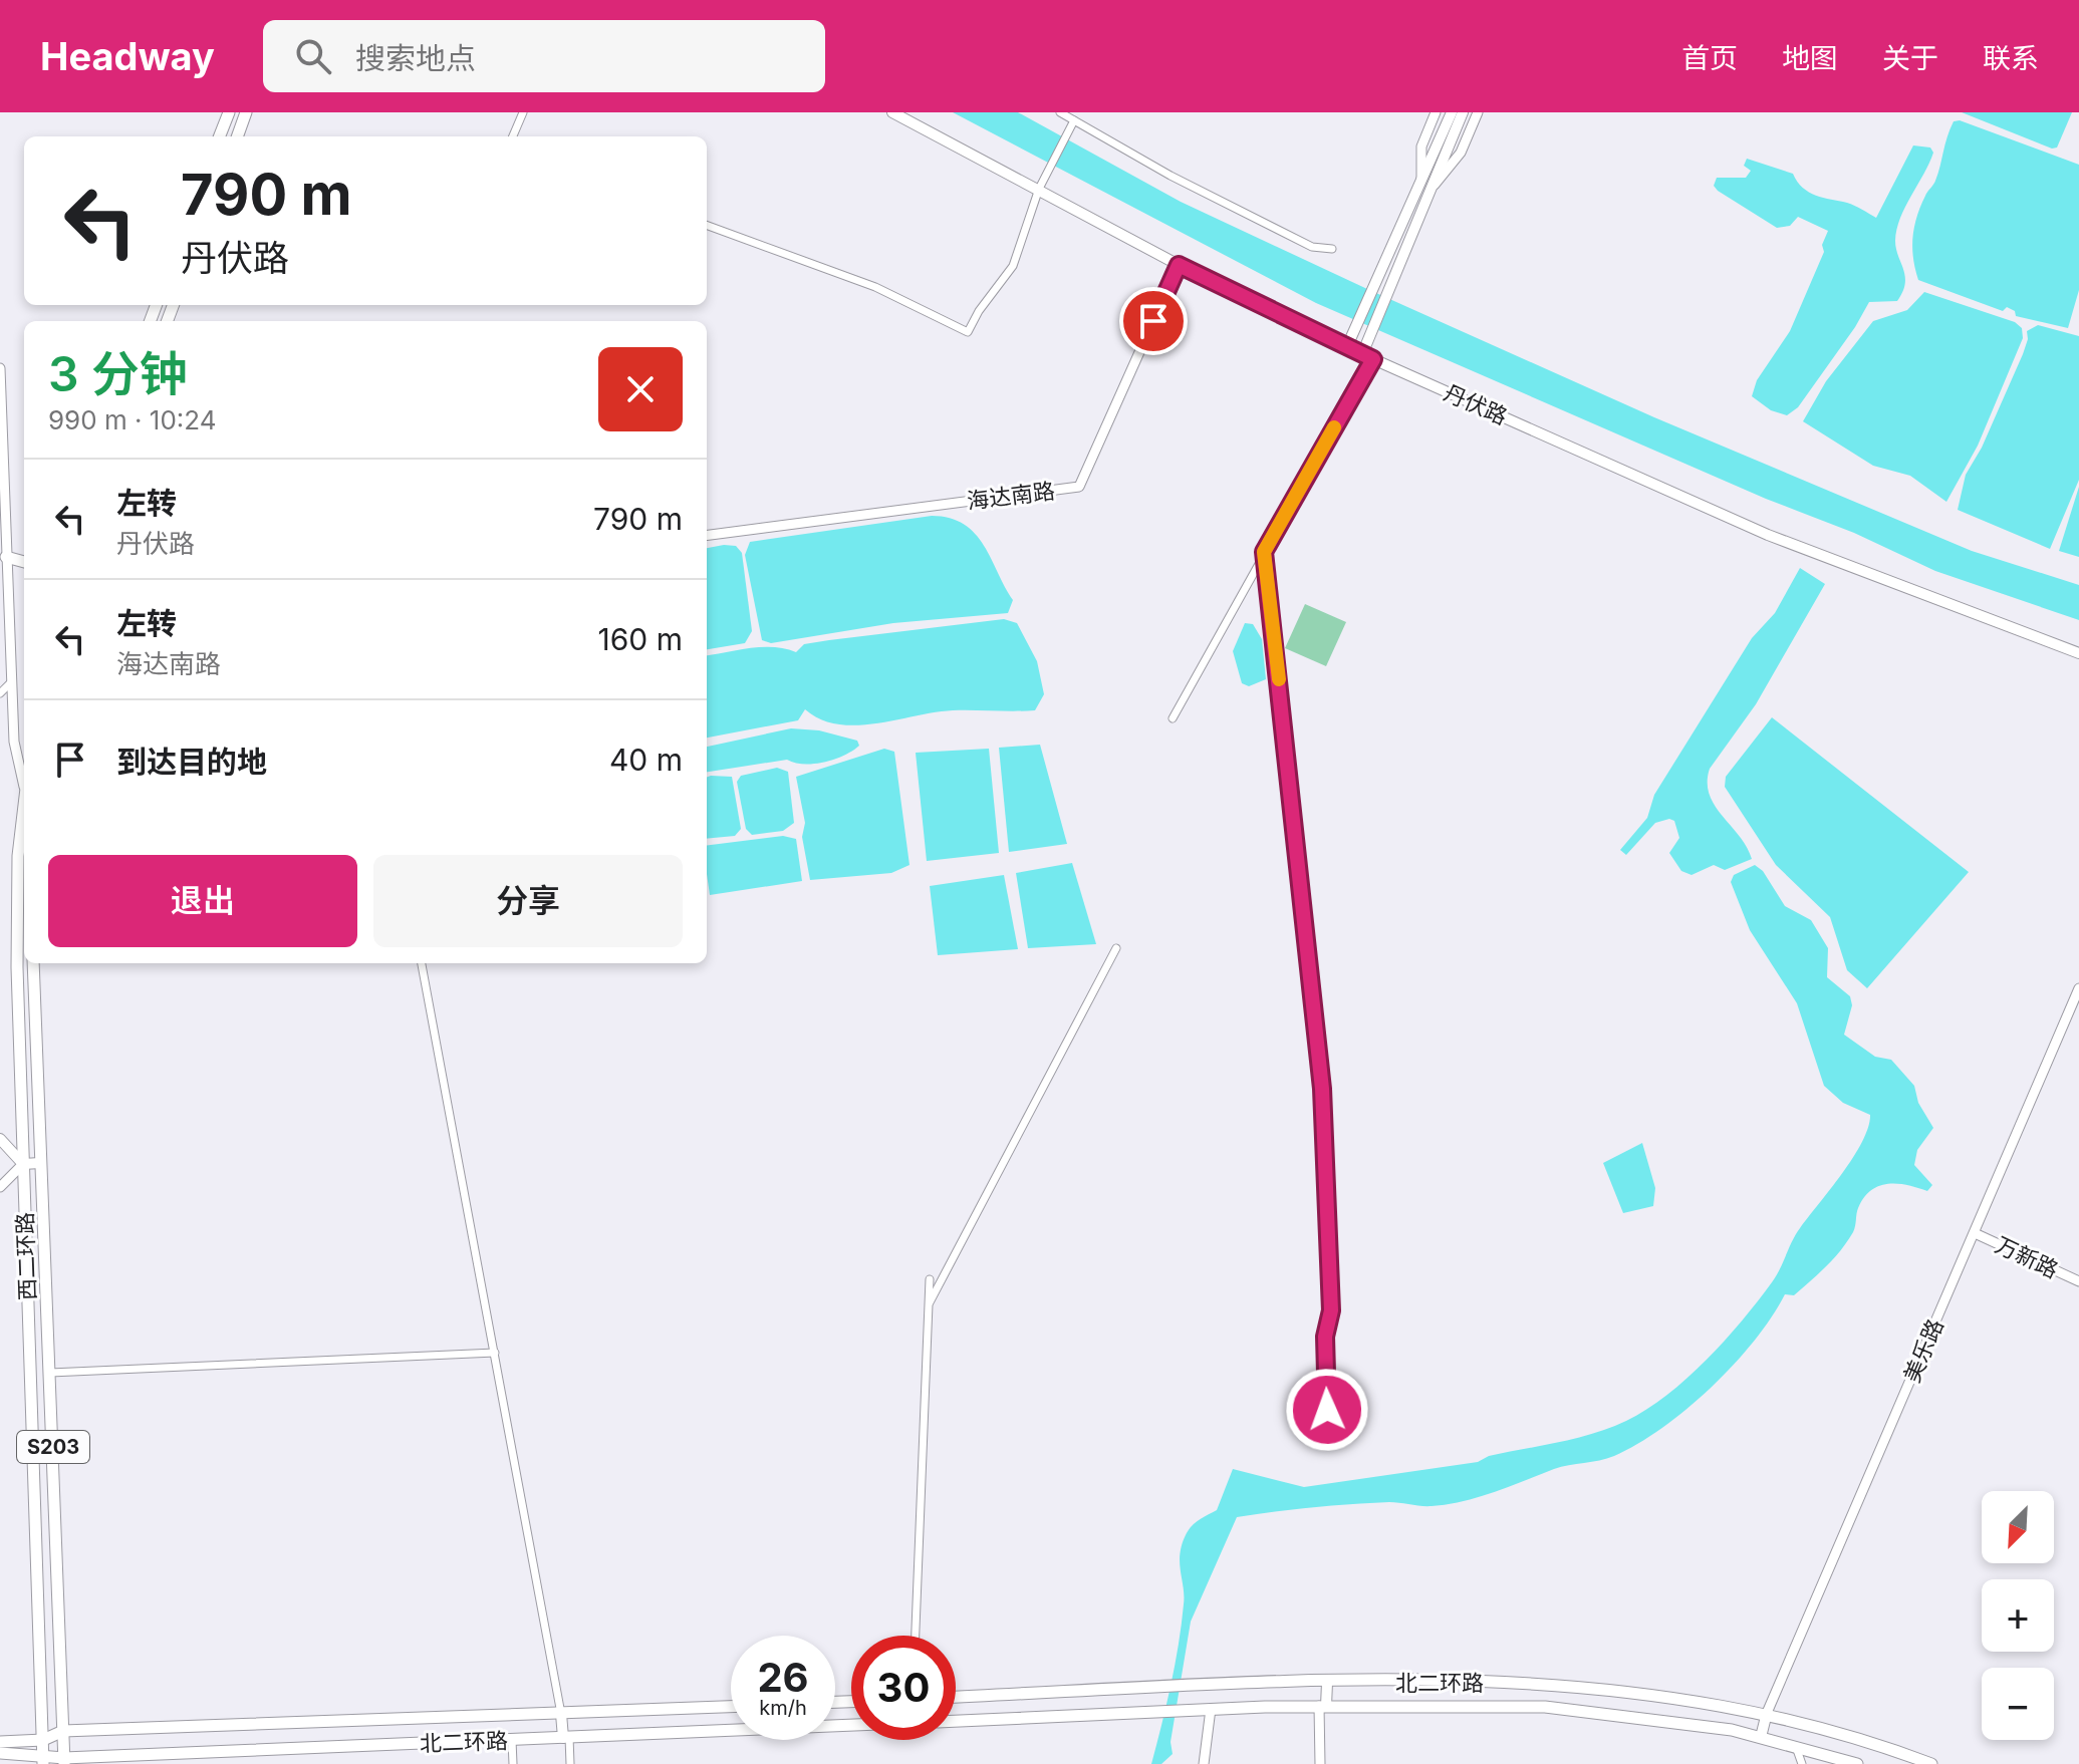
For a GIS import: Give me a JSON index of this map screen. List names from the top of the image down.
{
  "streets": {
    "main road": [
      "丹伏路",
      "西二环路",
      "S203",
      "北二环路"
    ],
    "street": ["海达南路", "万新路", "美乐路"]
  },
  "crossings": [
    ["丹伏路", "海达南路"],
    ["西二环路", "S203"],
    ["西二环路", "北二环路"],
    ["万新路", "美乐路"],
    ["美乐路", "北二环路"],
    ["S203", "北二环路"]
  ],
  "north": "bottom left",
  "page": {
    "header": "Headway",
    "search": "搜索地点",
    "nav": [
      "首页",
      "地图",
      "关于",
      "联系"
    ],
    "turn": ["790 m", "丹伏路"],
    "heading": ["3 分钟", "990 m · 10:24"],
    "list": [
      {
        "name": "左转",
        "note": "丹伏路",
        "value": "790 m"
      },
      {
        "name": "左转",
        "note": "海达南路",
        "value": "160 m"
      },
      {
        "name": "到达目的地",
        "value": "40 m"
      }
    ],
    "buttons": ["退出", "分享"],
    "map_buttons": ["+", "−"],
    "speed": "26 km/h",
    "limit": "30"
  }
}
